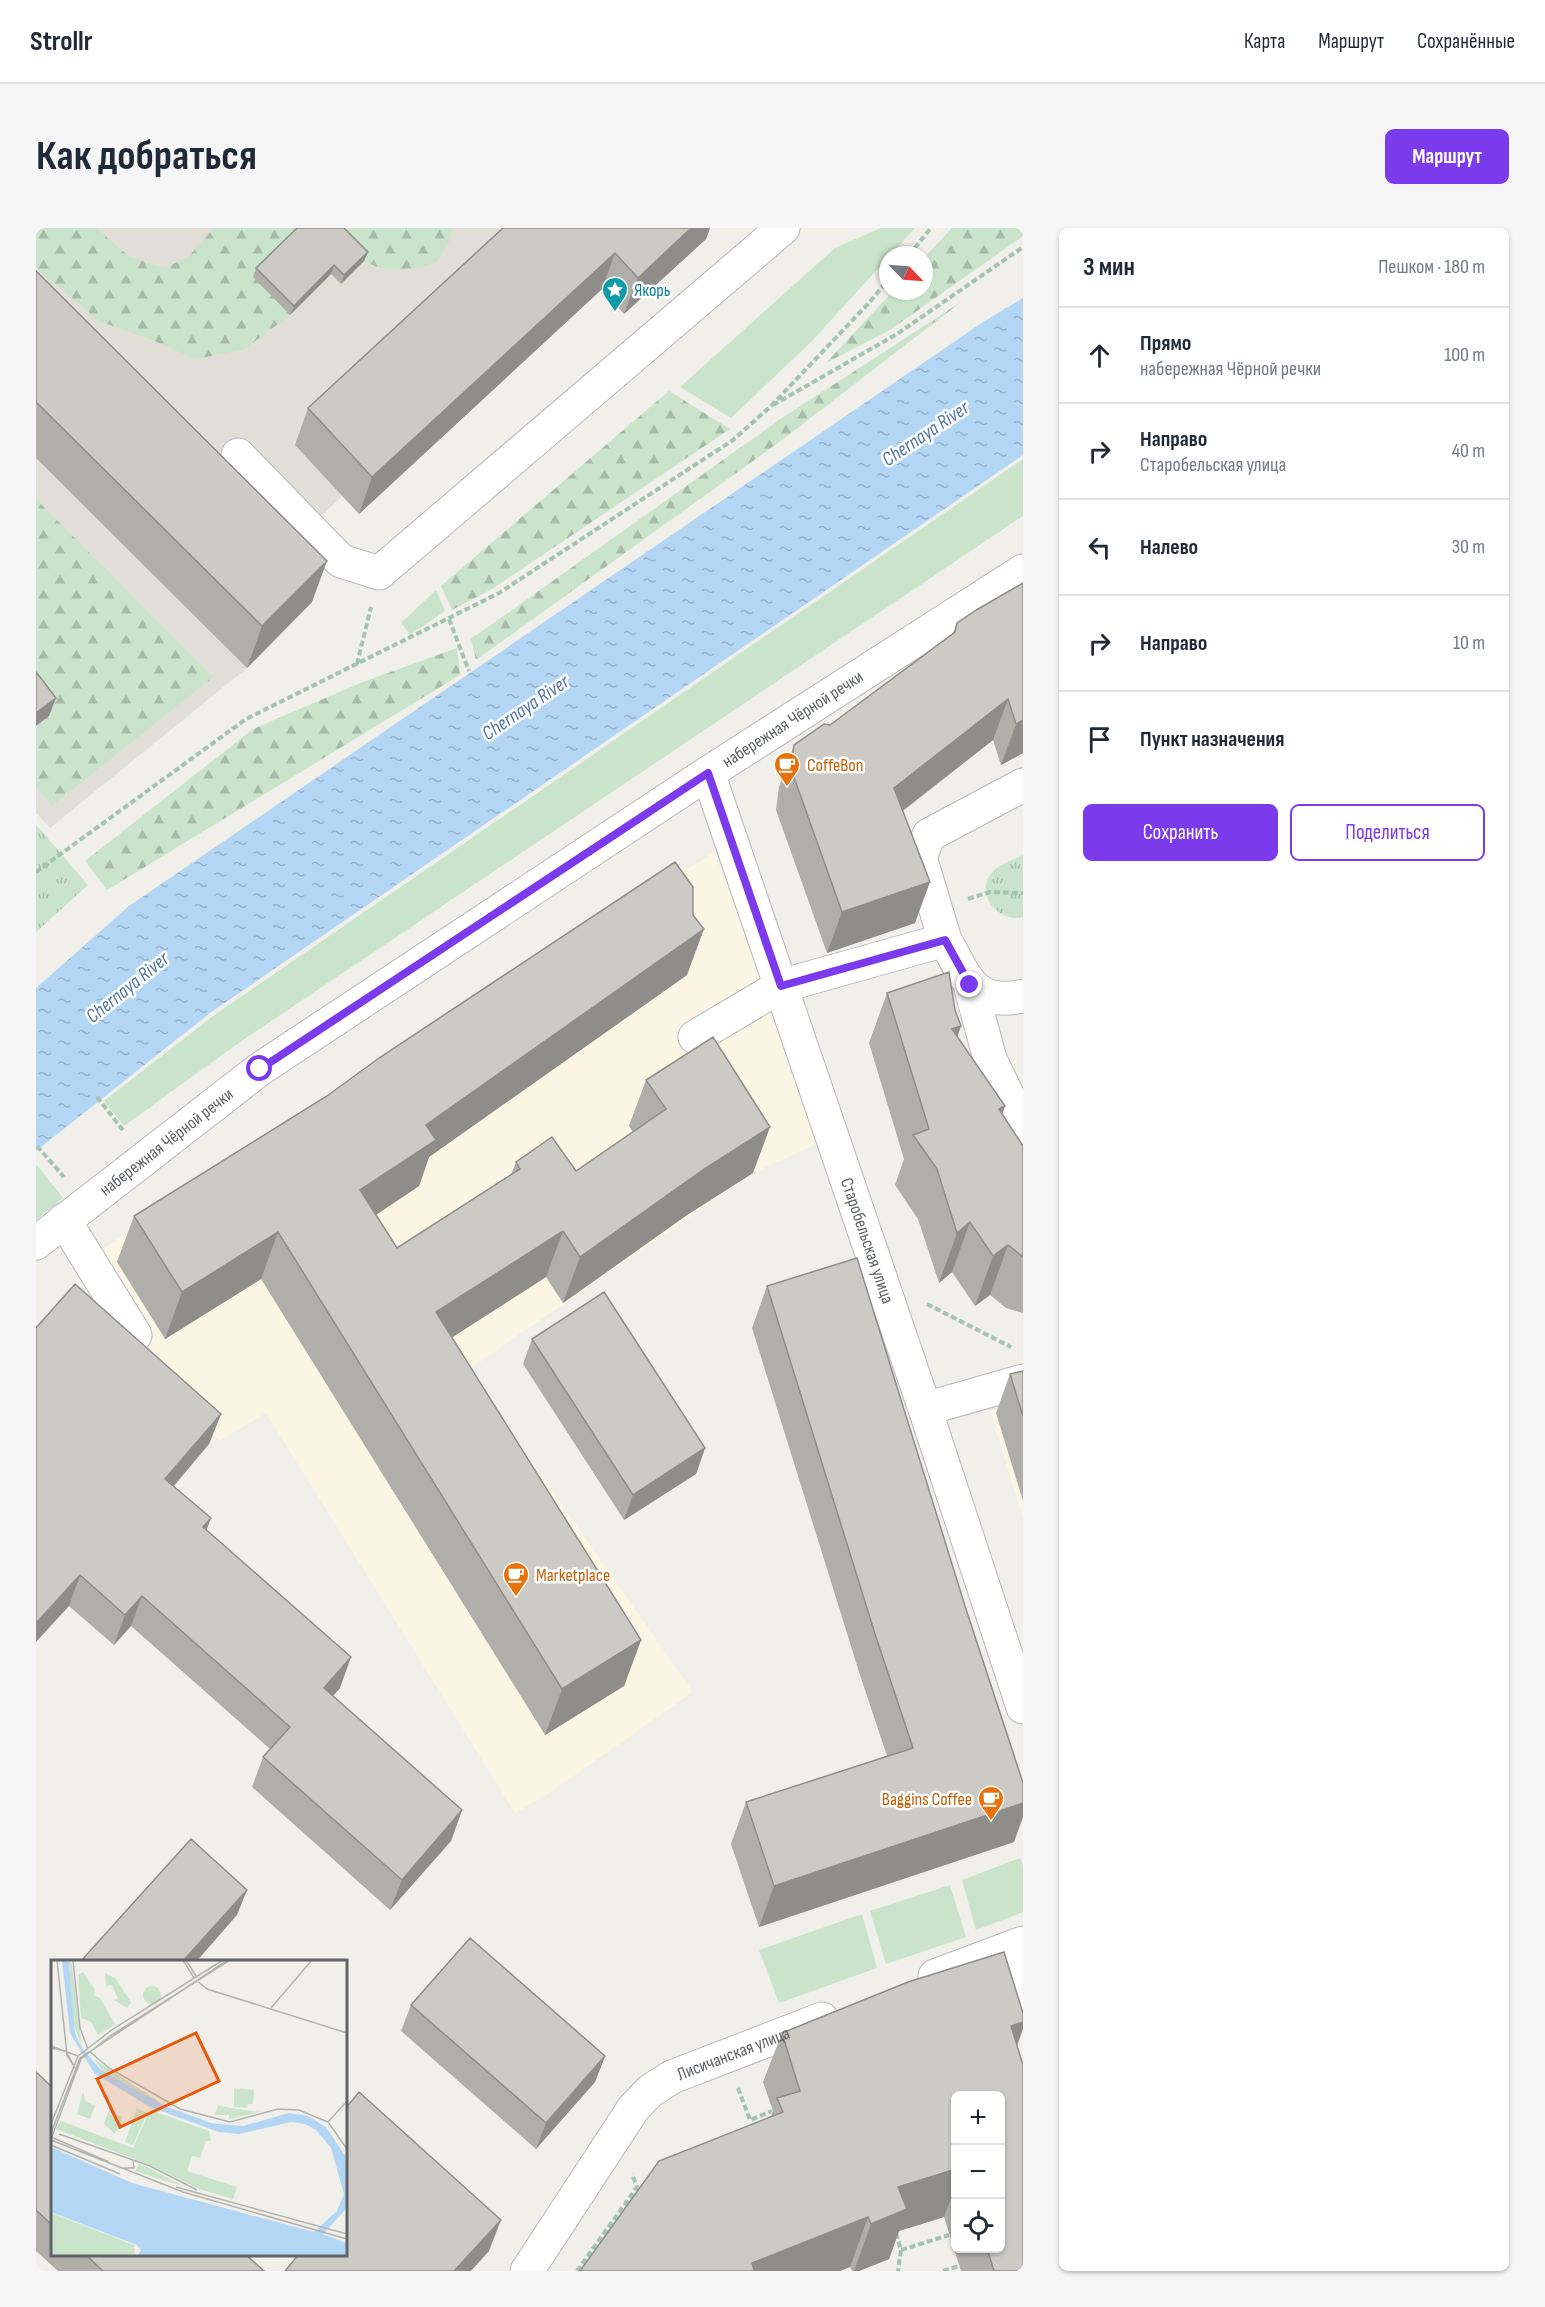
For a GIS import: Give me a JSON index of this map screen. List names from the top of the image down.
{
  "streets": {
    "street": ["набережная Чёрной речки", "Старобельская улица", "Лисичанская улица"]
  },
  "crossings": [
    ["набережная Чёрной речки", "Старобельская улица"]
  ],
  "water": ["Chernaya River"],
  "places": {
    "place": ["Якорь"],
    "cafe": ["CoffeBon", "Marketplace", "Baggins Coffee"]
  },
  "north": "bottom right",
  "page": {
    "header": "Strollr",
    "nav": ["Карта", "Маршрут", "Сохранённые"],
    "buttons": [
      "Маршрут",
      ["Сохранить", "Поделиться"]
    ],
    "title": "Как добраться",
    "heading": ["3 мин", "Пешком · 180 m"],
    "list": [
      ["Прямо", "набережная Чёрной речки", "100 m"],
      ["Направо", "Старобельская улица", "40 m"],
      ["Налево", "30 m"],
      ["Направо", "10 m"],
      "Пункт назначения"
    ],
    "map_buttons": ["+", "−"]
  }
}
